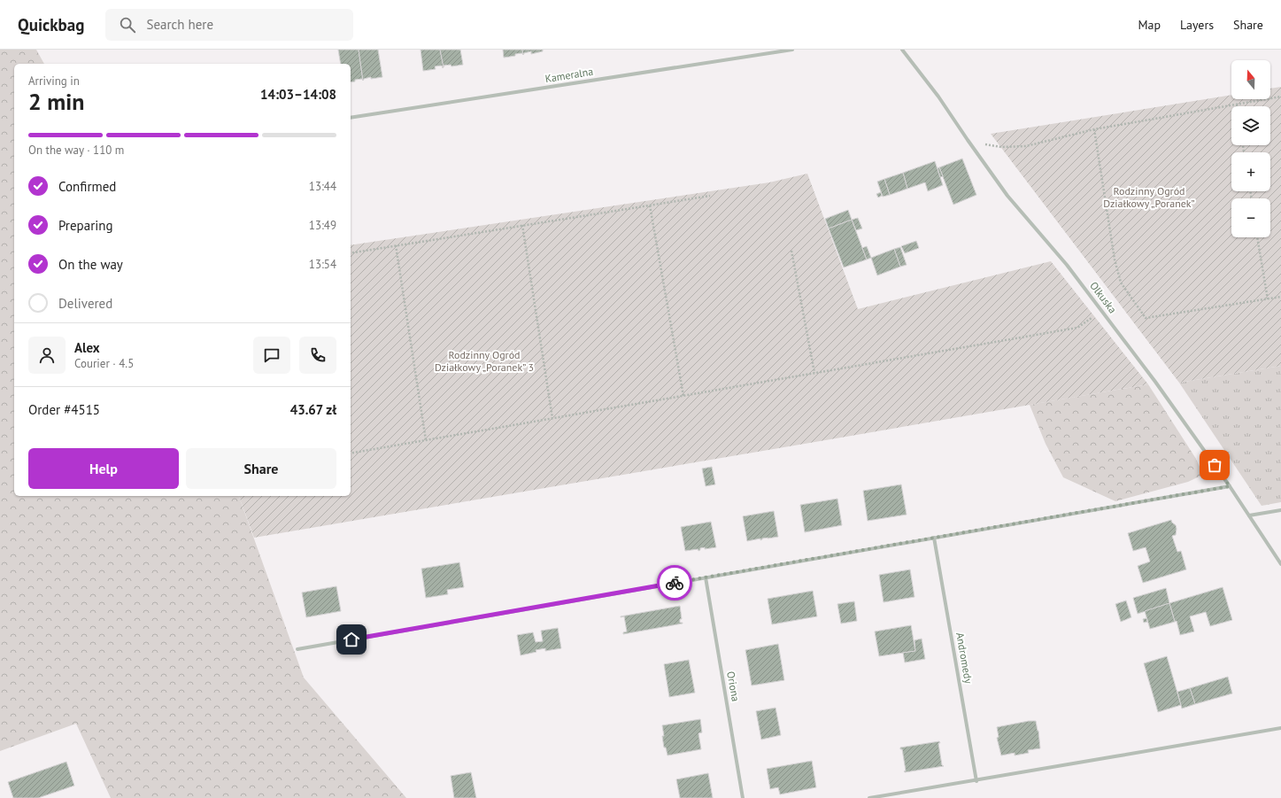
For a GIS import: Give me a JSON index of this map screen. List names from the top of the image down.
{
  "streets": {
    "street": [
      "Kameralna",
      "Olkuska",
      "Andromedy",
      "Oriona"
    ]
  },
  "parks": ["Rodzinny Ogród Działkowy „Poranek”", "Rodzinny Ogród Działkowy „Poranek” 3"],
  "north": "top",
  "page": {
    "header": "Quickbag",
    "search": "Search here",
    "nav": ["Map", "Layers", "Share"],
    "map_buttons": ["+", "−"],
    "heading": ["2 min", "Arriving in", "14:03–14:08"],
    "panel": [
      "Alex",
      "Courier · 4.5",
      "Order #4515",
      "43.67 zł"
    ],
    "bar": "On the way · 110 m",
    "list": [
      ["Confirmed", "13:44"],
      ["Preparing", "13:49"],
      ["On the way", "13:54"],
      "Delivered"
    ],
    "buttons": ["Help", "Share"]
  }
}
